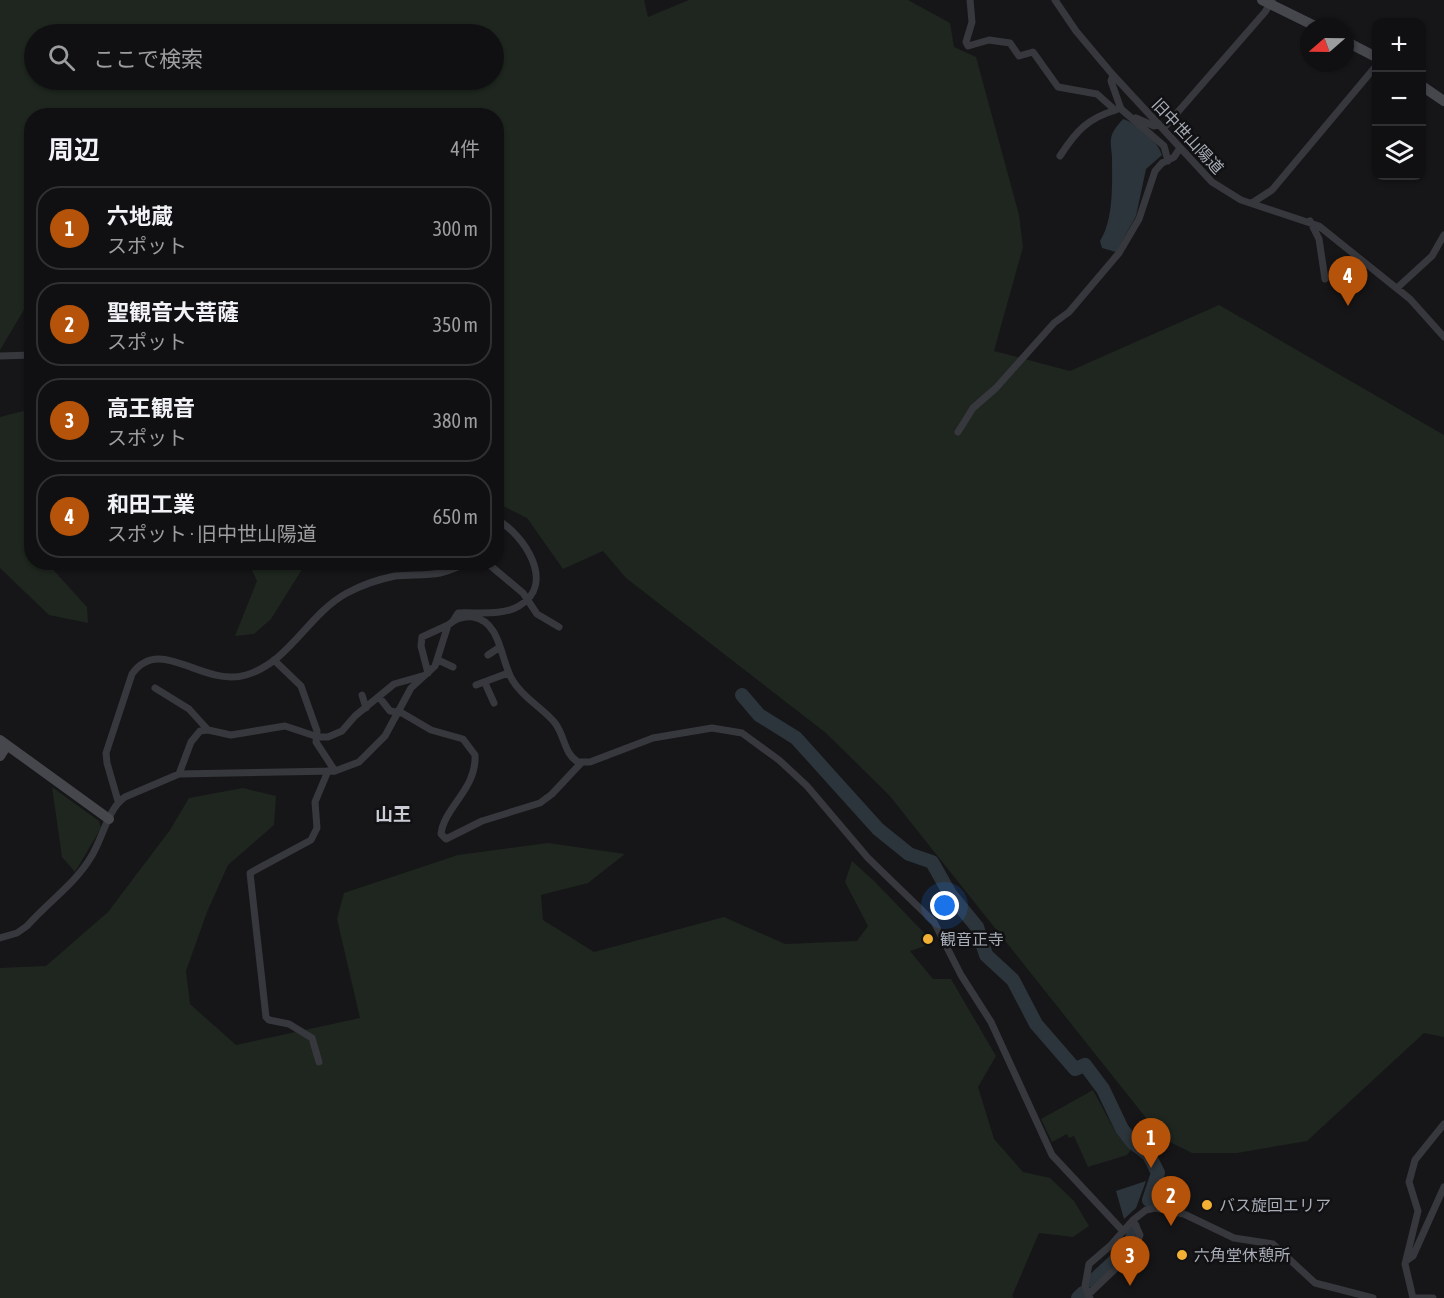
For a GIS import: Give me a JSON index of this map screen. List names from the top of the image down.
{
  "streets": {
    "street": ["旧中世山陽道"]
  },
  "districts": ["山王"],
  "places": ["観音正寺", "バス旋回エリア", "六角堂休憩所"],
  "north": "left",
  "page": {
    "map_buttons": ["+", "−"],
    "search": "ここで検索",
    "heading": ["周辺", "4件"],
    "list": [
      {
        "mark": "1",
        "name": "六地蔵",
        "note": "スポット",
        "value": "300 m"
      },
      {
        "mark": "2",
        "name": "聖観音大菩薩",
        "note": "スポット",
        "value": "350 m"
      },
      {
        "mark": "3",
        "name": "高王観音",
        "note": "スポット",
        "value": "380 m"
      },
      {
        "mark": "4",
        "name": "和田工業",
        "note": "スポット · 旧中世山陽道",
        "value": "650 m"
      }
    ],
    "pins": [
      "4",
      "1",
      "2",
      "3"
    ]
  }
}
